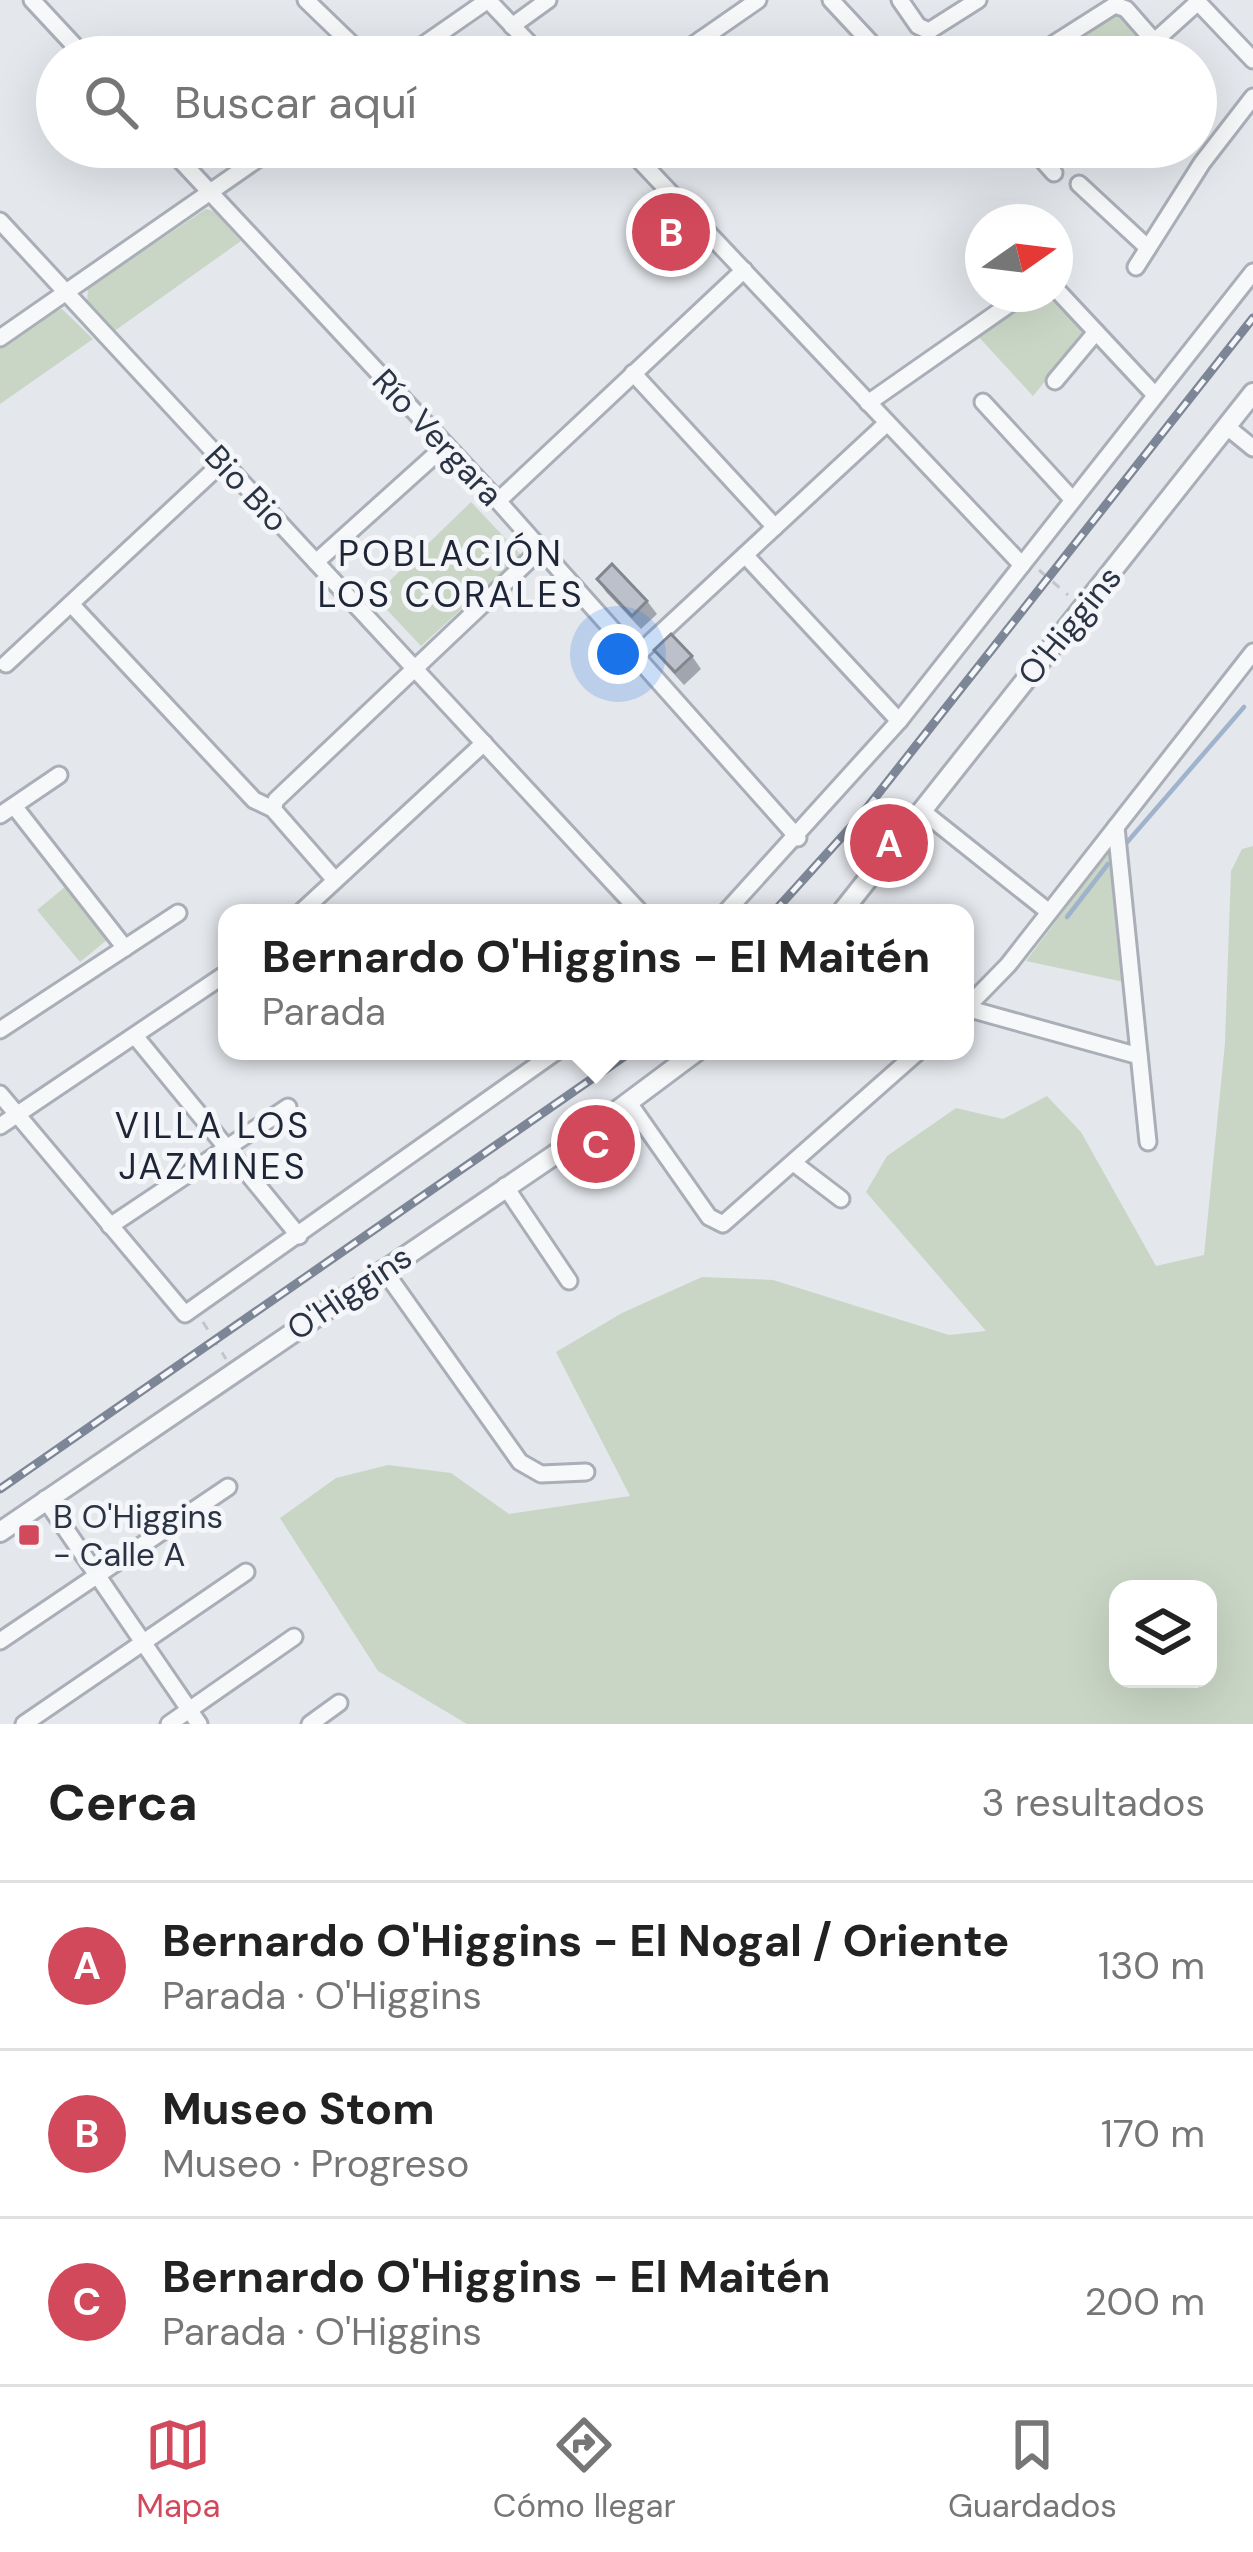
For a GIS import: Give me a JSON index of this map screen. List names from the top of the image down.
{
  "streets": {
    "street": ["Río Vergara", "Bio Bio", "O'Higgins"]
  },
  "districts": ["POBLACIÓN LOS CORALES", "VILLA LOS JAZMINES"],
  "places": {
    "transit": ["B O'Higgins - Calle A"]
  },
  "north": "right",
  "page": {
    "search": "Buscar aquí",
    "pins": ["B", "A", "C"],
    "popup": ["Bernardo O'Higgins - El Maitén", "Parada"],
    "heading": ["Cerca", "3 resultados"],
    "list": [
      {
        "mark": "A",
        "name": "Bernardo O'Higgins - El Nogal / Oriente",
        "note": "Parada · O'Higgins",
        "value": "130 m"
      },
      {
        "mark": "B",
        "name": "Museo Stom",
        "note": "Museo · Progreso",
        "value": "170 m"
      },
      {
        "mark": "C",
        "name": "Bernardo O'Higgins - El Maitén",
        "note": "Parada · O'Higgins",
        "value": "200 m"
      }
    ],
    "nav": ["Mapa", "Cómo llegar", "Guardados"]
  }
}
